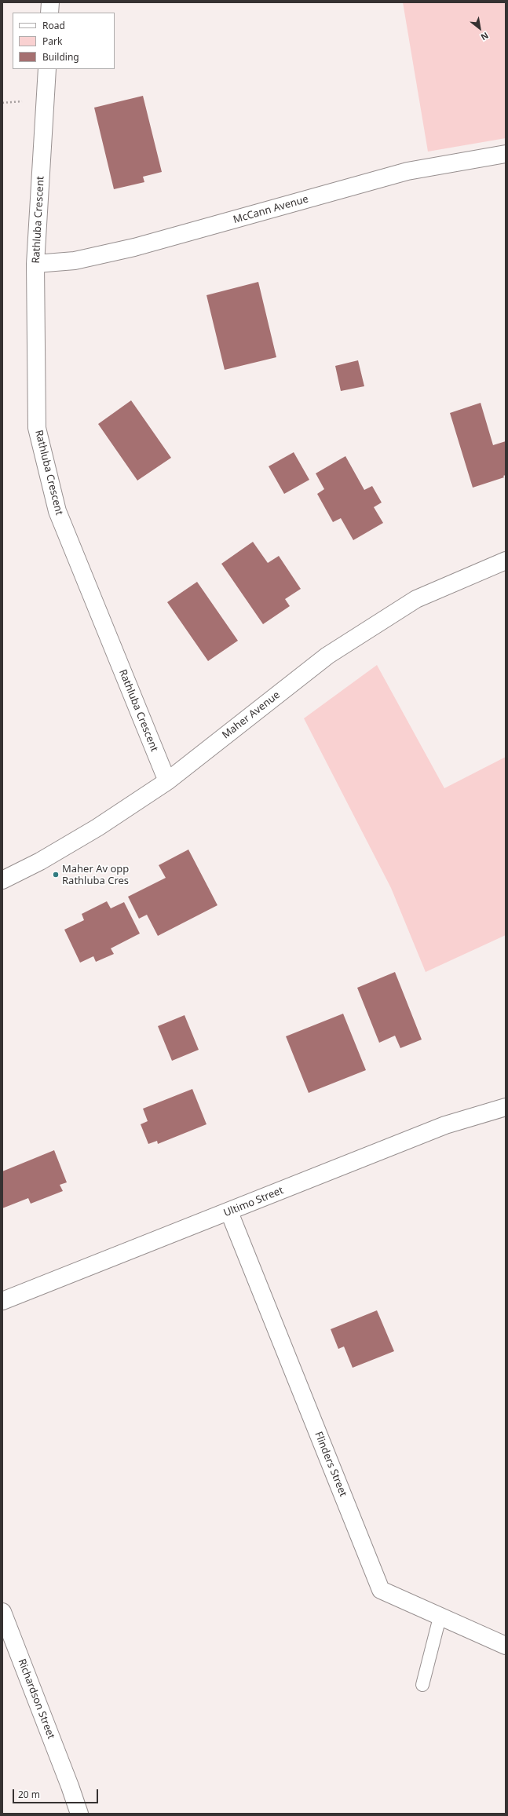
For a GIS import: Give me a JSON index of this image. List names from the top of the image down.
{
  "streets": {
    "street": [
      "McCann Avenue",
      "Rathluba Crescent",
      "Maher Avenue",
      "Ultimo Street",
      "Flinders Street",
      "Richardson Street"
    ]
  },
  "crossings": [
    ["McCann Avenue", "Rathluba Crescent"],
    ["Rathluba Crescent", "Maher Avenue"],
    ["Ultimo Street", "Flinders Street"]
  ],
  "places": ["Maher Av opp Rathluba Cres"],
  "legend": ["Road", "Park", "Building"],
  "scale_bar": "20 m",
  "north": "bottom right"
}
